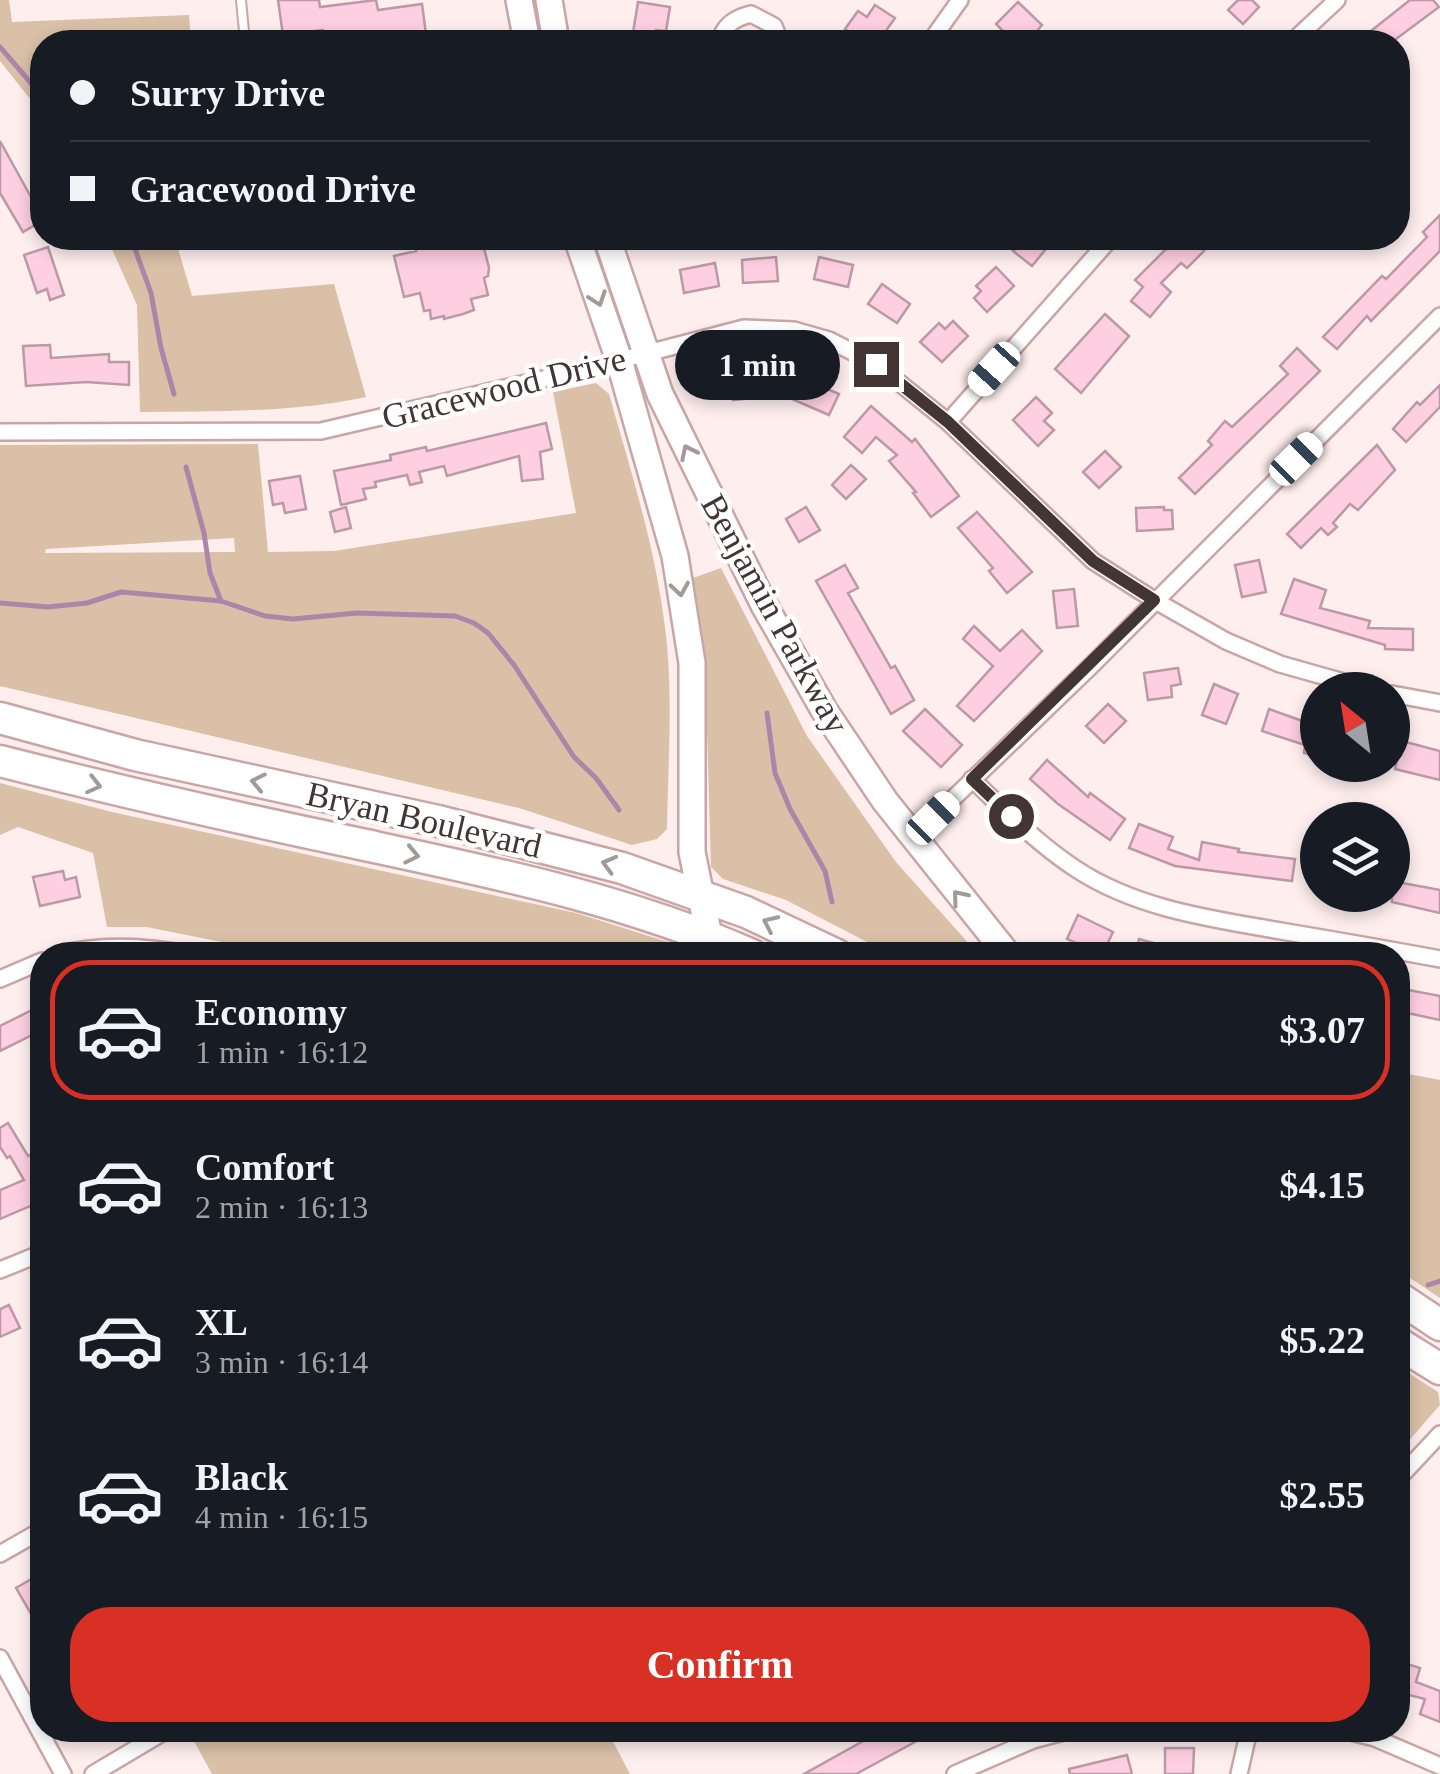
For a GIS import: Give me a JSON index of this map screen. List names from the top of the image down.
{
  "streets": {
    "highway": ["Bryan Boulevard"],
    "main road": ["Benjamin Parkway"],
    "street": ["Gracewood Drive"]
  },
  "crossings": [
    ["Gracewood Drive", "Benjamin Parkway"],
    ["Benjamin Parkway", "Bryan Boulevard"]
  ],
  "north": "top left",
  "page": {
    "banner": ["Surry Drive", "Gracewood Drive"],
    "bubble": "1 min",
    "list": [
      {
        "name": "Economy",
        "note": "1 min · 16:12",
        "value": "$3.07"
      },
      {
        "name": "Comfort",
        "note": "2 min · 16:13",
        "value": "$4.15"
      },
      {
        "name": "XL",
        "note": "3 min · 16:14",
        "value": "$5.22"
      },
      {
        "name": "Black",
        "note": "4 min · 16:15",
        "value": "$2.55"
      }
    ],
    "buttons": "Confirm"
  }
}
